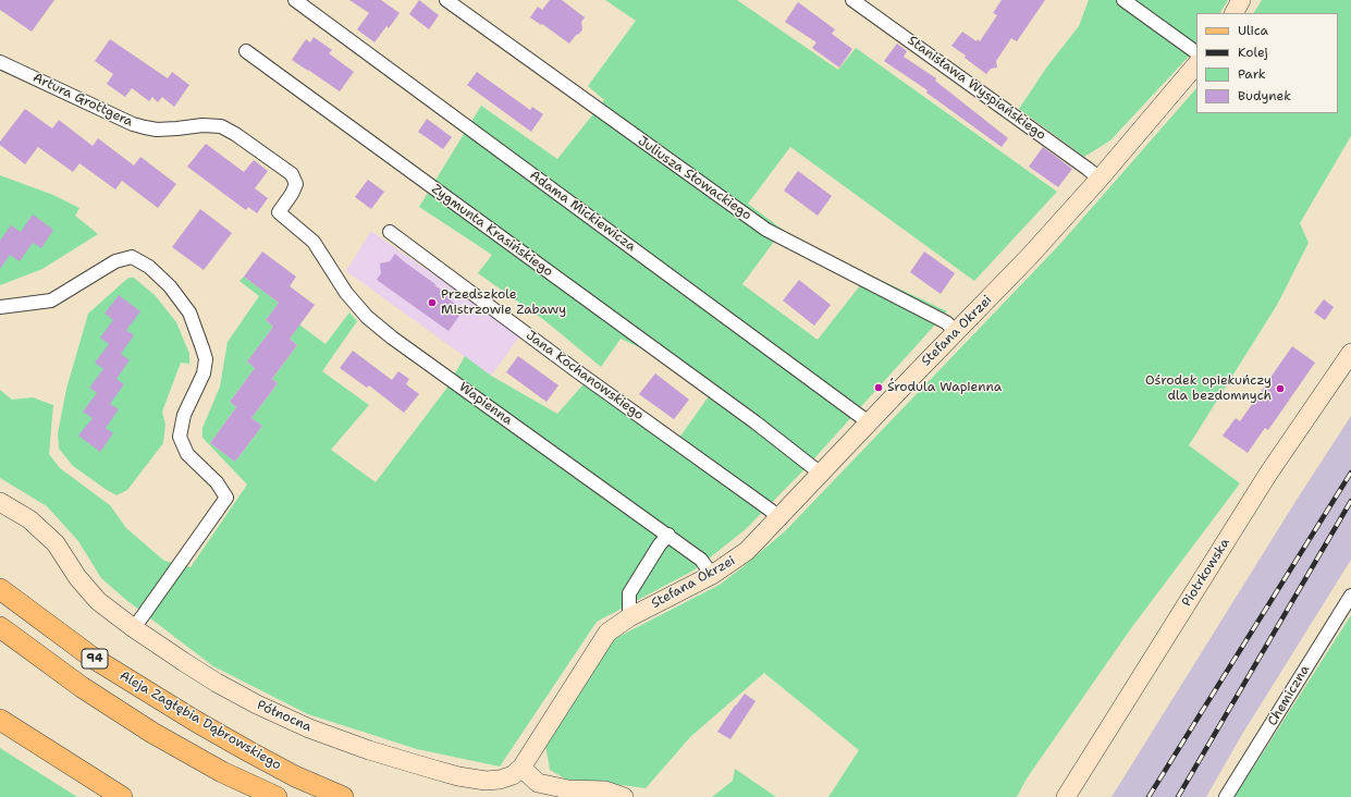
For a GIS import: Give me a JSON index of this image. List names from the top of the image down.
{
  "streets": {
    "main road": ["94", "Aleja Zagłębia Dąbrowskiego"],
    "street": [
      "Stanisława Wyspiańskiego",
      "Artura Grottgera",
      "Juliusza Słowackiego",
      "Adama Mickiewicza",
      "Zygmunta Krasińskiego",
      "Stefana Okrzei",
      "Jana Kochanowskiego",
      "Wapienna",
      "Piotrkowska",
      "Chemiczna",
      "Północna"
    ]
  },
  "crossings": [
    ["Stanisława Wyspiańskiego", "Stefana Okrzei"],
    ["Artura Grottgera", "Wapienna"],
    ["Juliusza Słowackiego", "Stefana Okrzei"],
    ["Adama Mickiewicza", "Stefana Okrzei"],
    ["Zygmunta Krasińskiego", "Stefana Okrzei"],
    ["Stefana Okrzei", "Jana Kochanowskiego"],
    ["Stefana Okrzei", "Wapienna"],
    ["Stefana Okrzei", "Północna"]
  ],
  "places": ["Przedszkole Mistrzowie Zabawy", "Środula Wapienna", "Ośrodek opiekuńczy dla bezdomnych"],
  "legend": [
    "Ulica",
    "Kolej",
    "Park",
    "Budynek"
  ]
}
